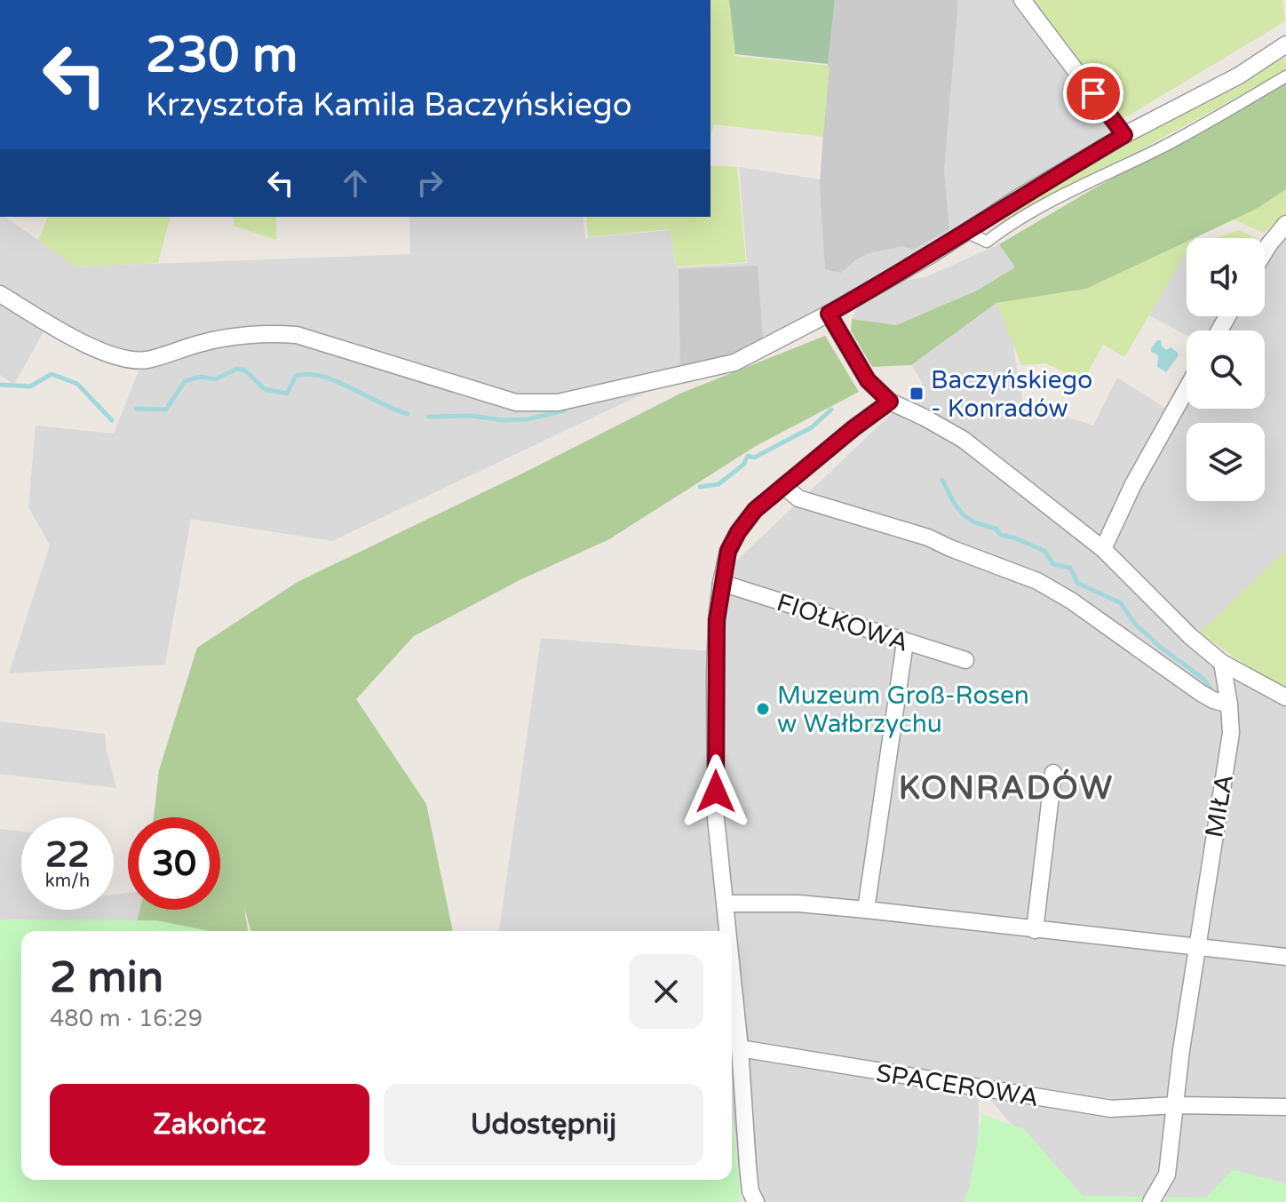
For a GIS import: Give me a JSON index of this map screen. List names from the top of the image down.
{
  "streets": {
    "street": ["FIOŁKOWA", "MIŁA", "SPACEROWA"]
  },
  "crossings": [
    ["MIŁA", "SPACEROWA"]
  ],
  "districts": ["KONRADÓW"],
  "places": {
    "transit": ["Baczyńskiego - Konradów"],
    "other": ["Muzeum Groß-Rosen w Wałbrzychu"]
  },
  "page": {
    "turn": ["230 m", "Krzysztofa Kamila Baczyńskiego"],
    "speed": "22 km/h",
    "limit": "30",
    "heading": ["2 min", "480 m · 16:29"],
    "buttons": ["Zakończ", "Udostępnij"]
  }
}
